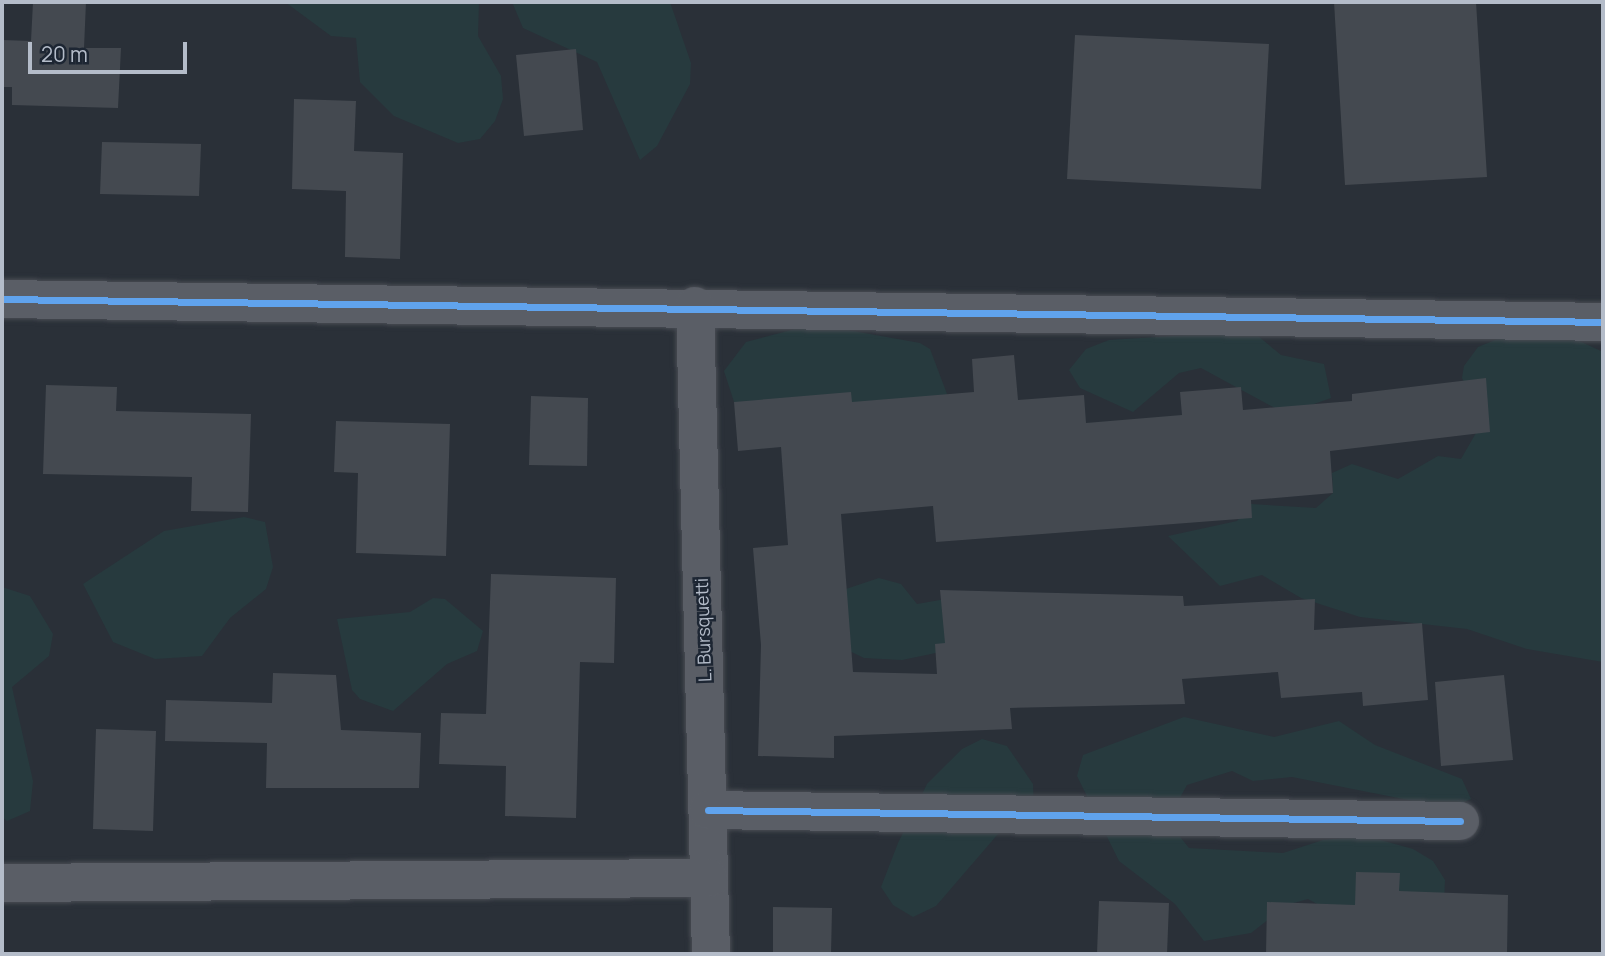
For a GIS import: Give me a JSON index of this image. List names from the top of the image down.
{
  "streets": {
    "street": ["L. Bursquetti"]
  },
  "scale_bar": "20 m"
}
